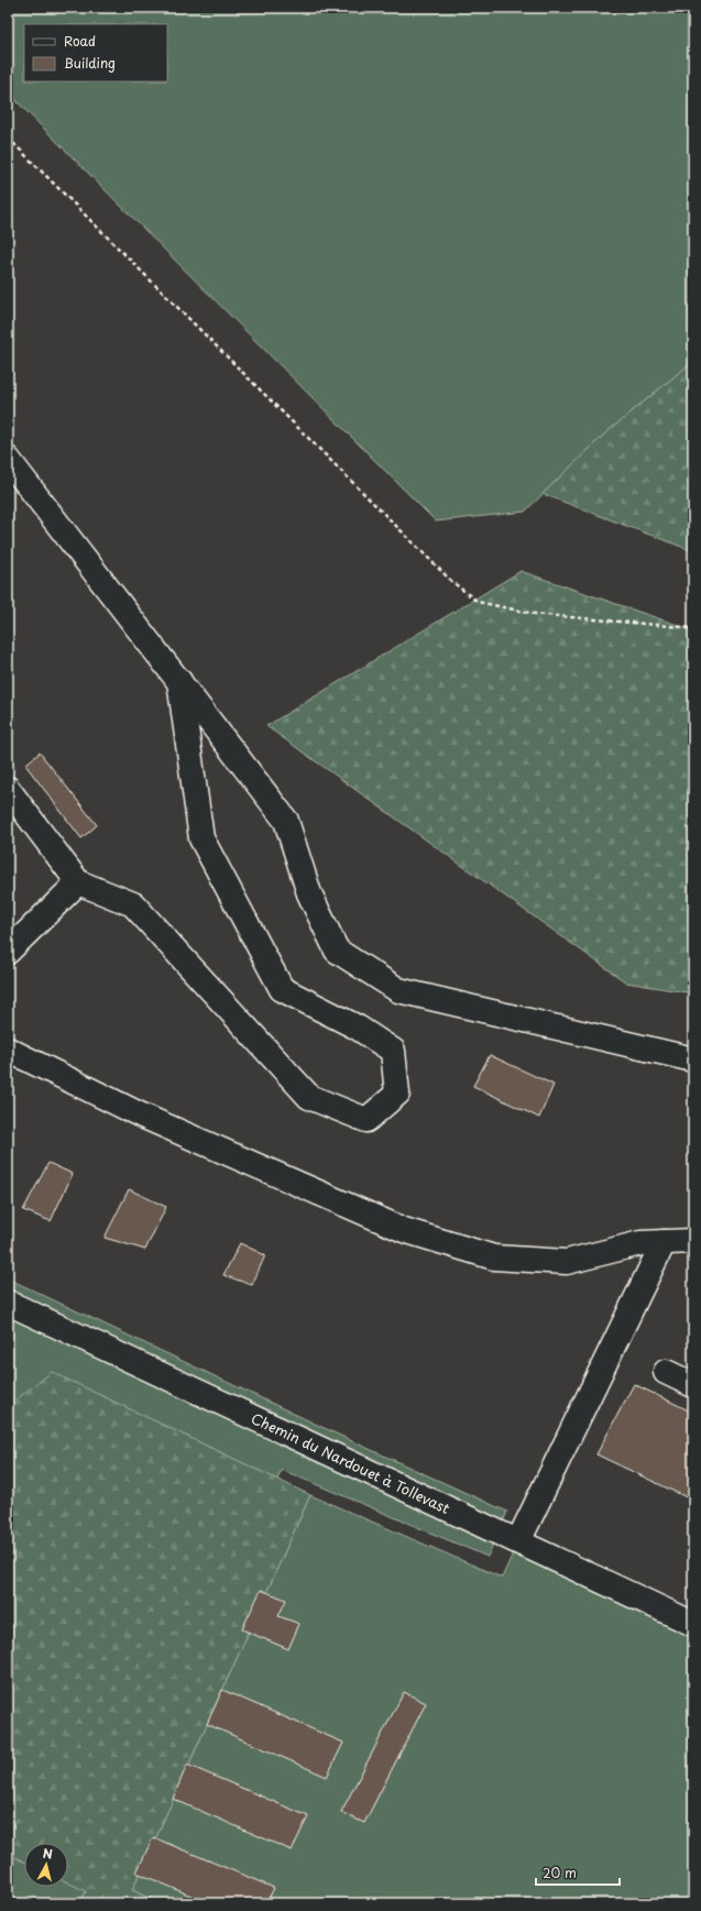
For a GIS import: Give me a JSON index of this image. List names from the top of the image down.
{
  "streets": {
    "street": ["Chemin du Nardouet à Tollevast"]
  },
  "legend": ["Road", "Building"],
  "scale_bar": "20 m",
  "north": "top"
}
